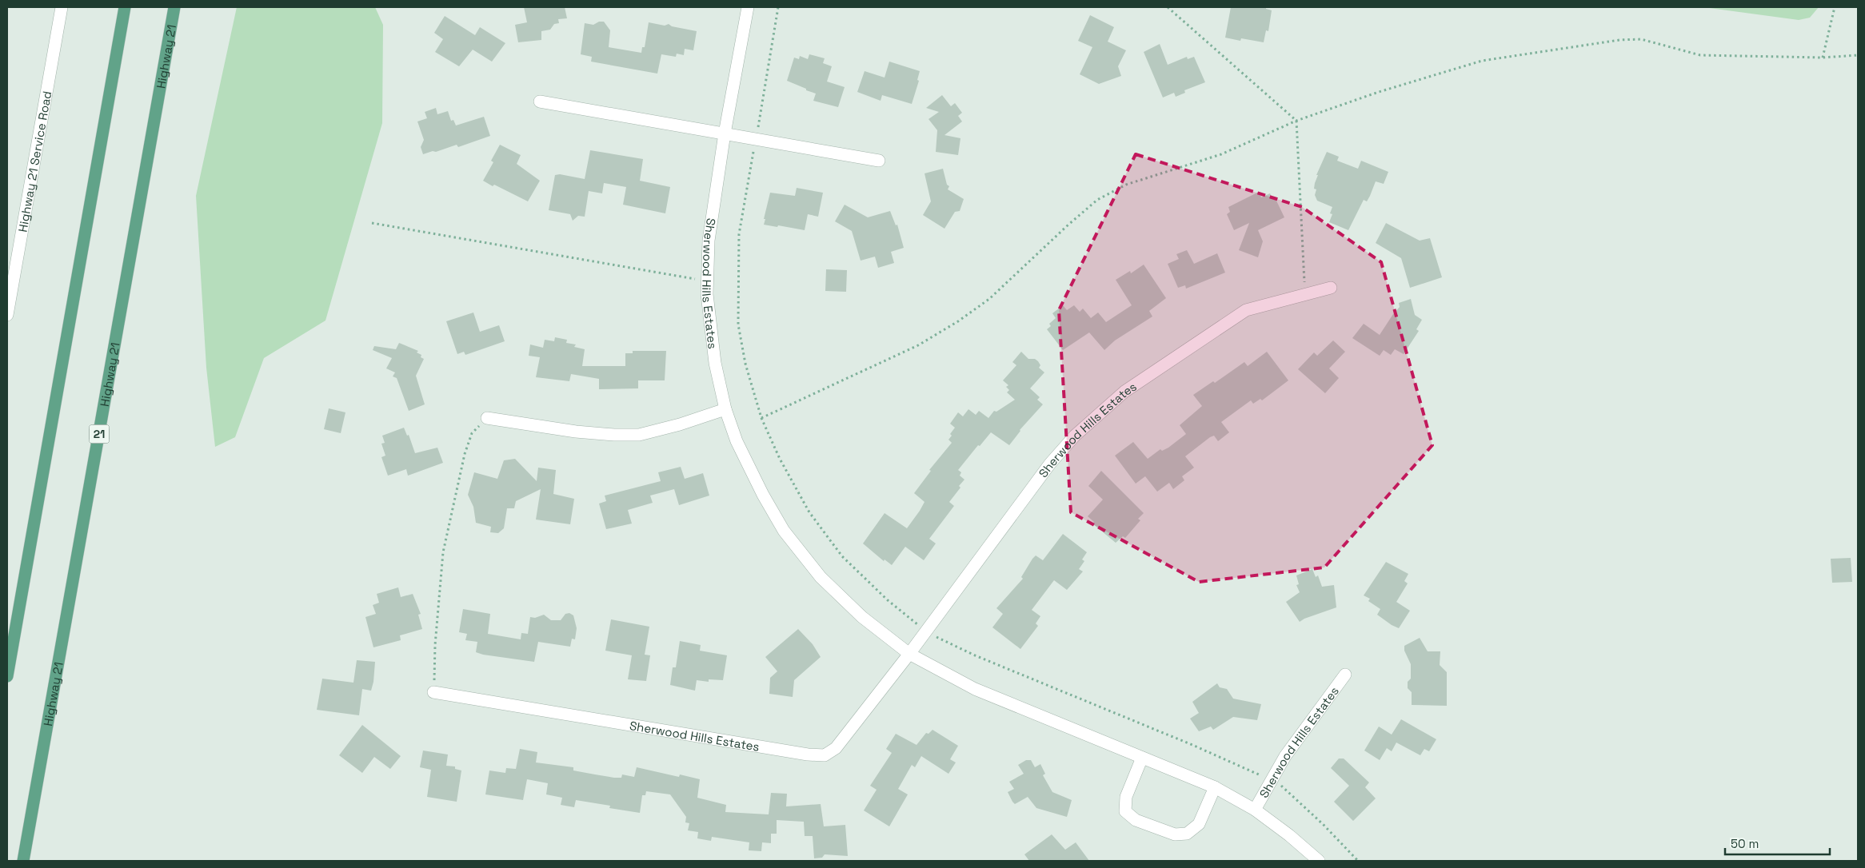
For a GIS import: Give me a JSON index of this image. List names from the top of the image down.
{
  "streets": {
    "main road": ["Highway 21", "21"],
    "street": ["Highway 21 Service Road", "Sherwood Hills Estates"]
  },
  "scale_bar": "50 m"
}
